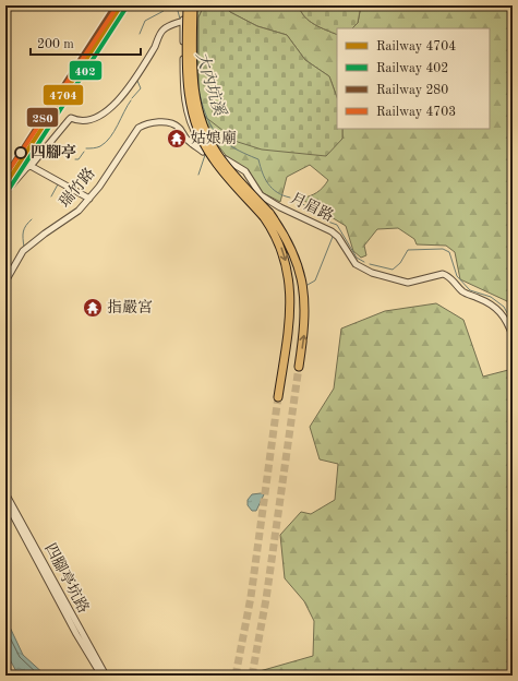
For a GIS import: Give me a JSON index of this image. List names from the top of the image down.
{
  "streets": {
    "street": ["瑞竹路", "月眉路", "四腳亭坑路"]
  },
  "water": ["大內坑溪"],
  "places": {
    "temple": ["姑娘廟", "指嚴宮"],
    "other": ["四腳亭"]
  },
  "lines": [
    "rail line 4704",
    "rail line 280",
    "rail line 4703",
    "rail line 402"
  ],
  "legend": [
    "Railway 4704",
    "Railway 402",
    "Railway 280",
    "Railway 4703"
  ],
  "scale_bar": "200 m"
}
